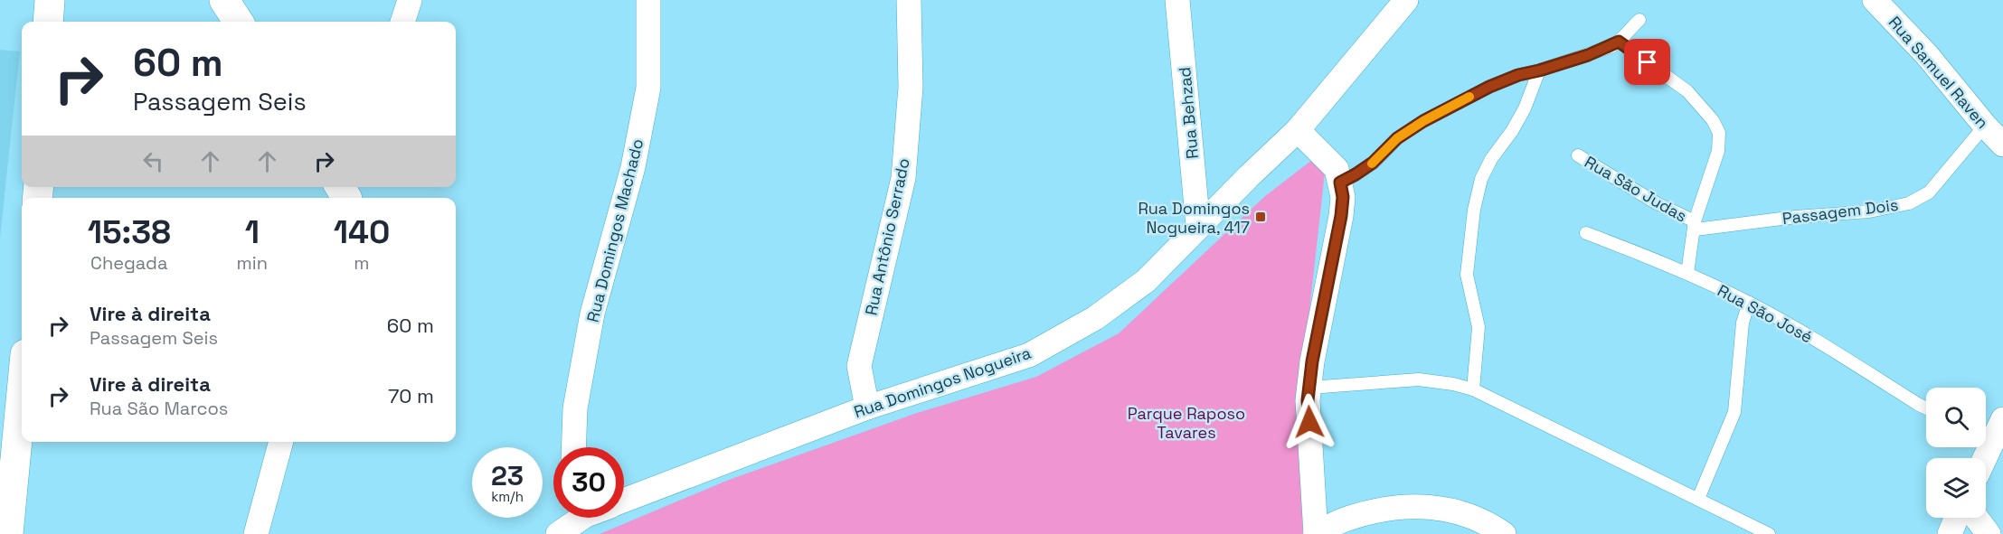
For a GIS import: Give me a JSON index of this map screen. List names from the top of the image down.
{
  "streets": {
    "street": [
      "Rua Samuel Raven",
      "Rua Behzad",
      "Rua Domingos Machado",
      "Rua Antônio Serrado",
      "Rua Domingos Nogueira"
    ],
    "lane": ["Rua São Judas", "Passagem Dois", "Rua São José"]
  },
  "crossings": [
    ["Rua Samuel Raven", "Passagem Dois"],
    ["Rua Behzad", "Rua Domingos Nogueira"],
    ["Rua São Judas", "Passagem Dois"],
    ["Rua Antônio Serrado", "Rua Domingos Nogueira"]
  ],
  "parks": ["Parque Raposo Tavares"],
  "places": {
    "transit": ["Rua Domingos Nogueira, 417"]
  },
  "page": {
    "turn": ["60 m", "Passagem Seis"],
    "eta": [
      "15:38",
      "Chegada",
      "1",
      "min",
      "140",
      "m"
    ],
    "list": [
      {
        "name": "Vire à direita",
        "note": "Passagem Seis",
        "value": "60 m"
      },
      {
        "name": "Vire à direita",
        "note": "Rua São Marcos",
        "value": "70 m"
      }
    ],
    "speed": "23 km/h",
    "limit": "30"
  }
}
